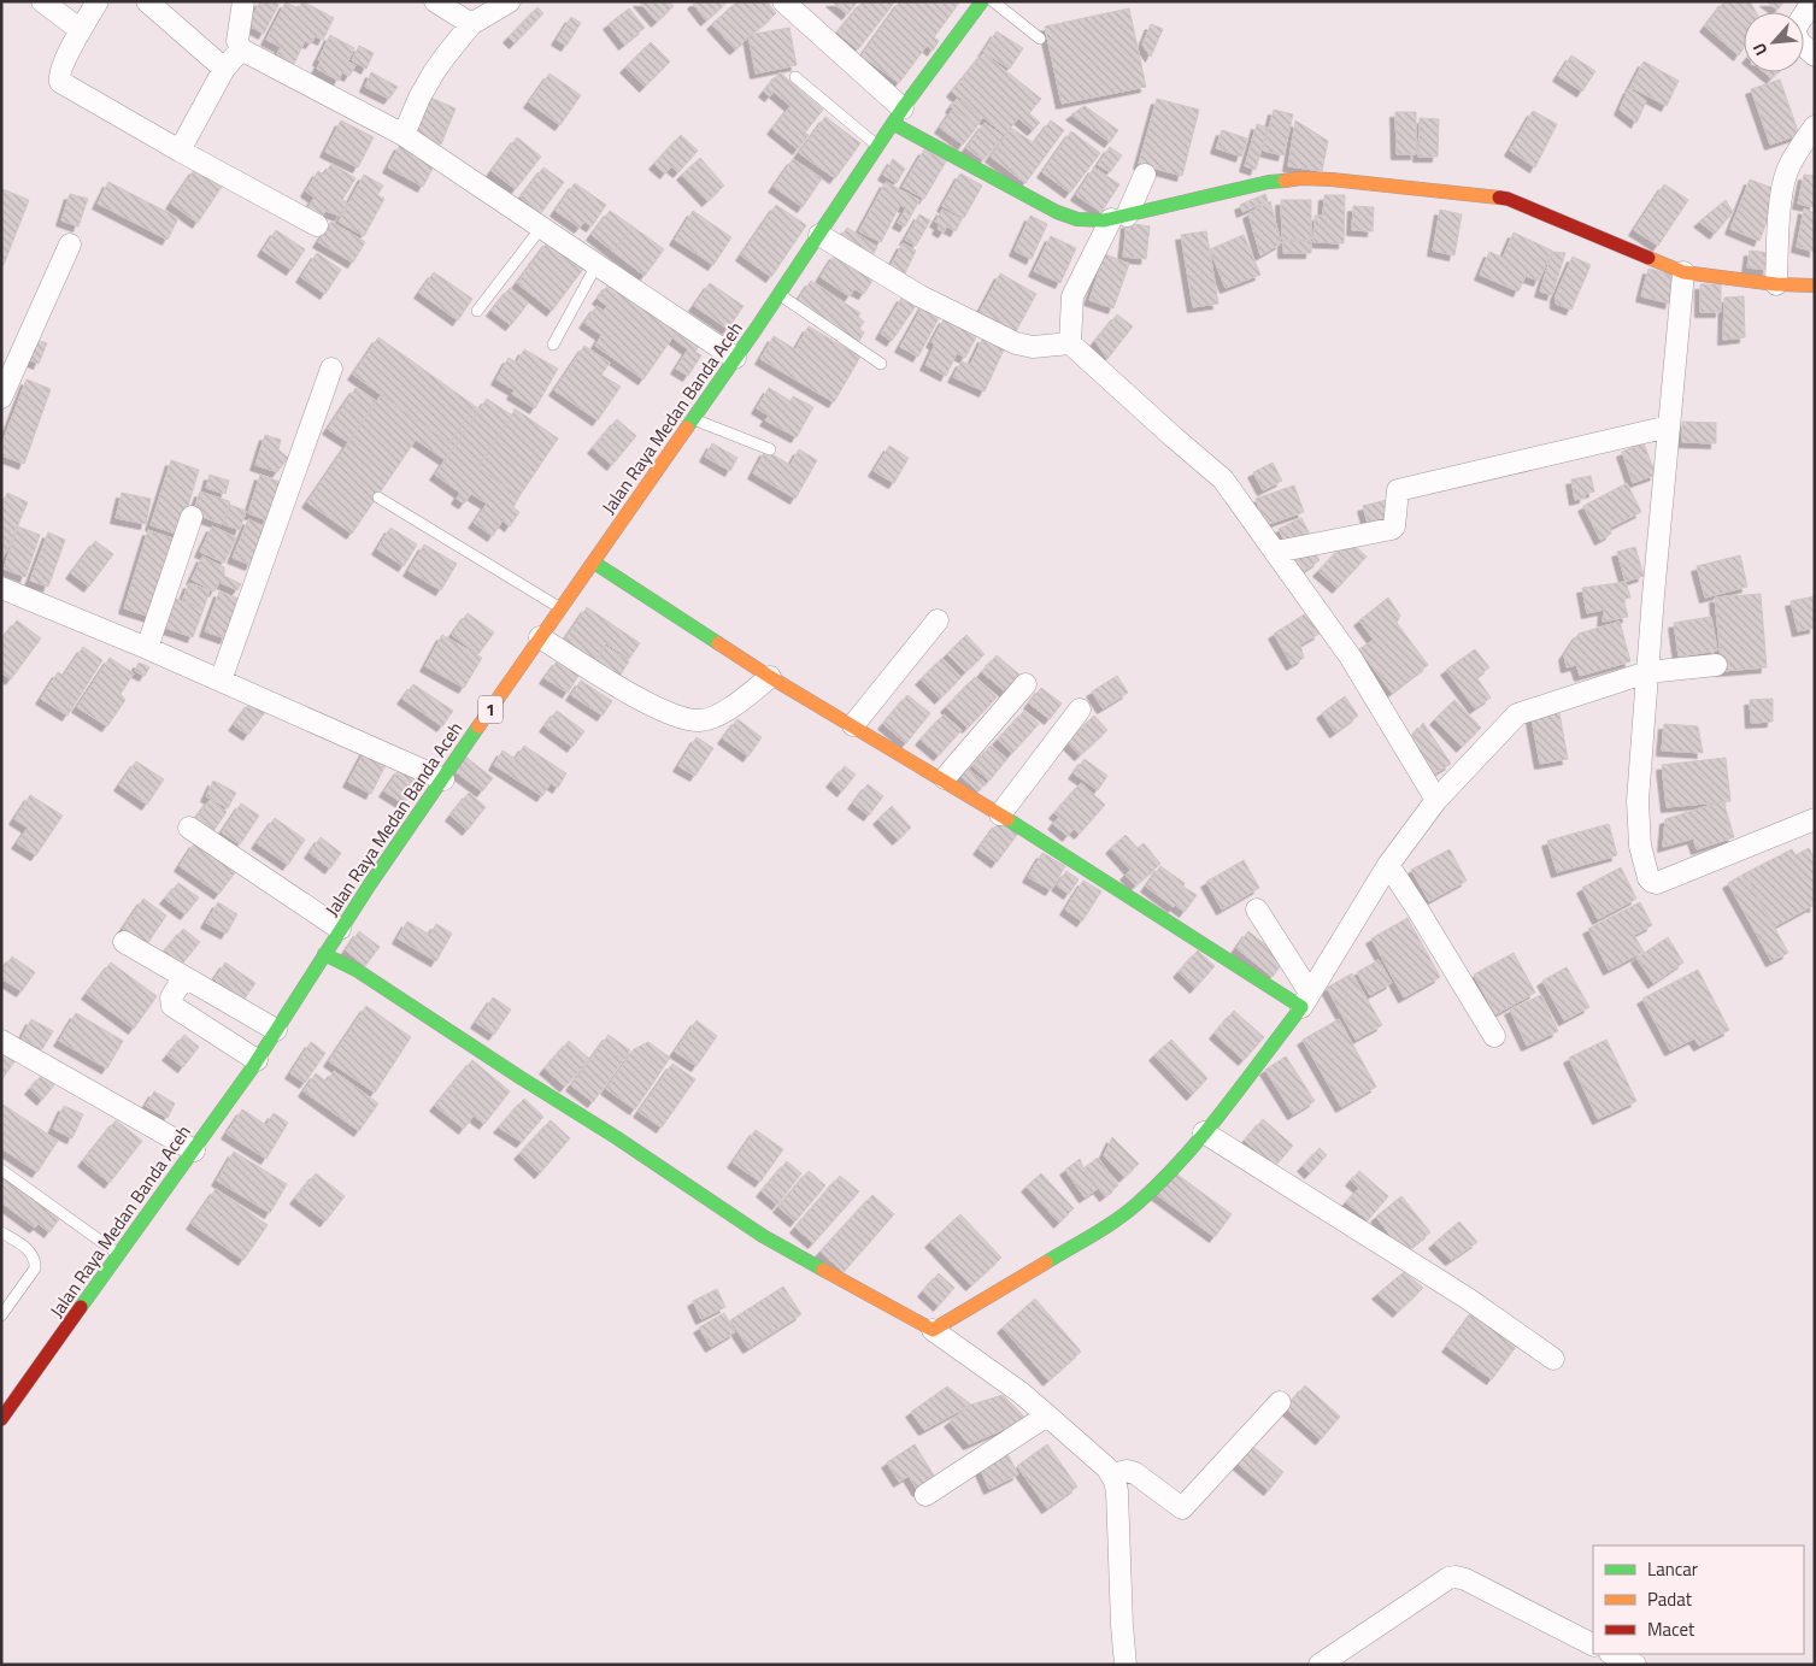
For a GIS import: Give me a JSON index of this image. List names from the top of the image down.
{
  "streets": {
    "main road": ["Jalan Raya Medan Banda Aceh", "1"]
  },
  "legend": ["Lancar", "Padat", "Macet"],
  "north": "bottom left"
}
